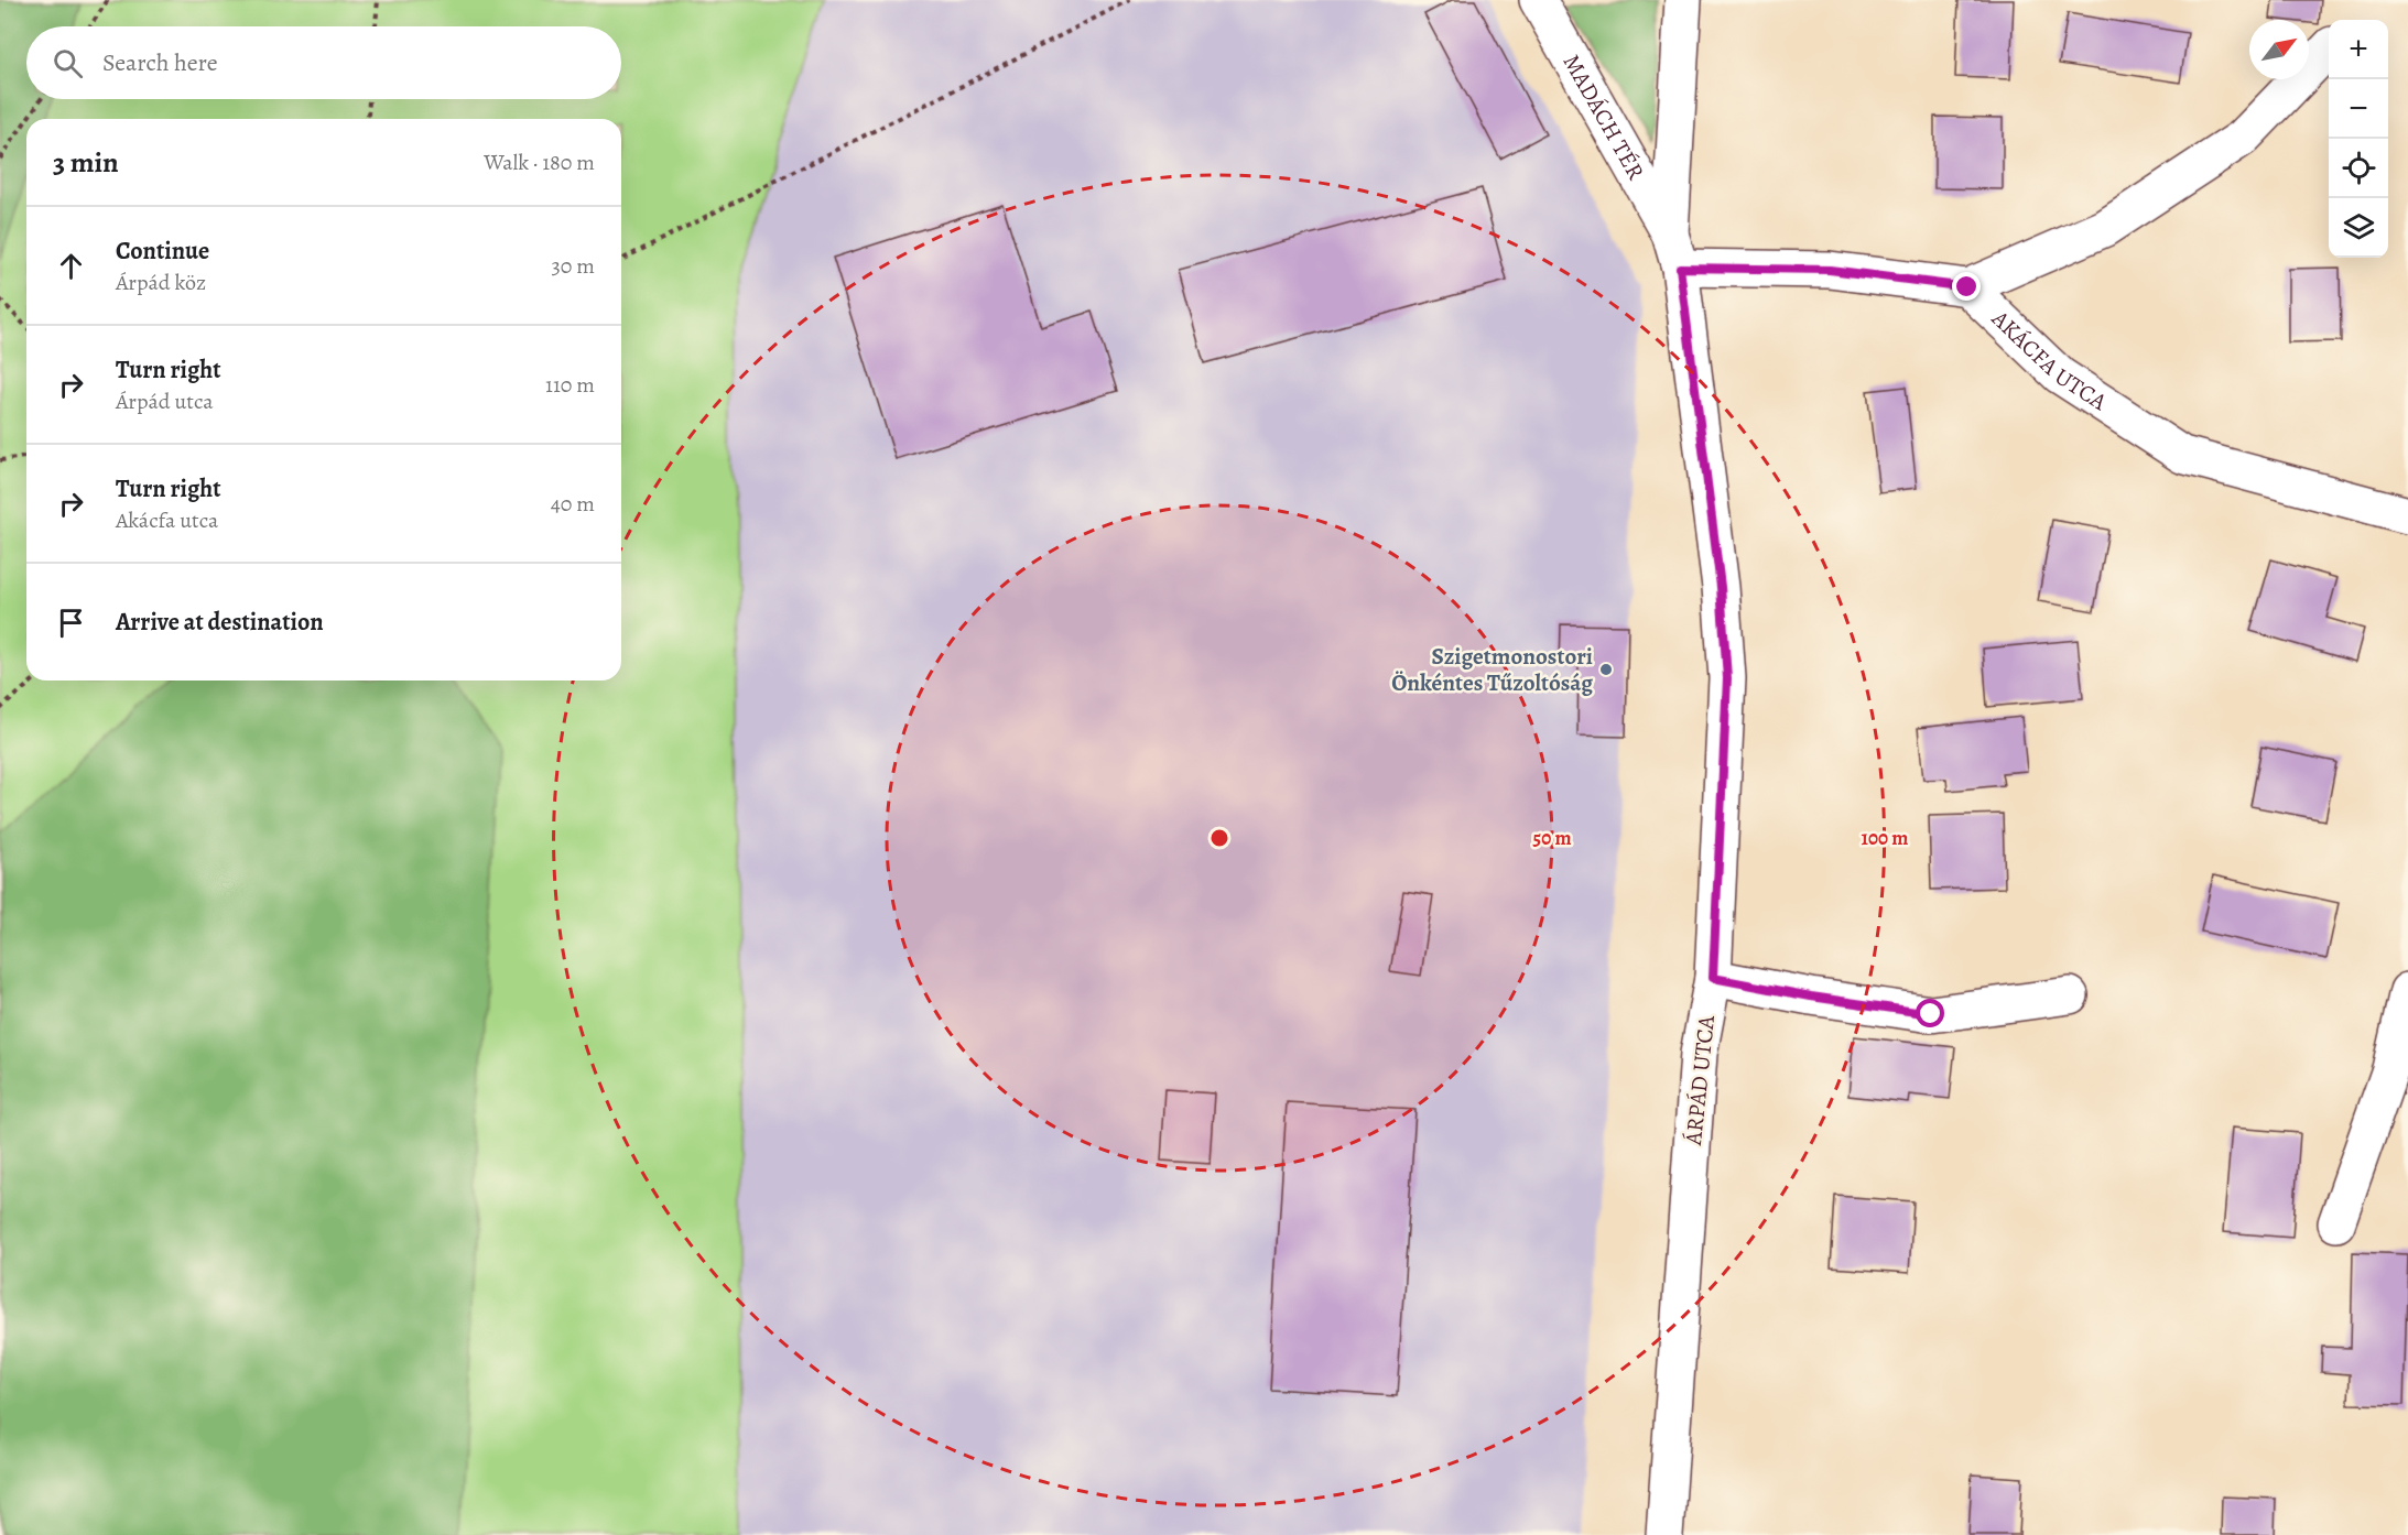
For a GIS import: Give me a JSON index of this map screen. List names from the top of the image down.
{
  "streets": {
    "street": ["MADÁCH TÉR", "AKÁCFA UTCA", "ÁRPÁD UTCA"]
  },
  "crossings": [
    ["MADÁCH TÉR", "ÁRPÁD UTCA"]
  ],
  "places": ["Szigetmonostori Önkéntes Tűzoltóság"],
  "north": "top right",
  "page": {
    "map_buttons": ["+", "−"],
    "search": "Search here",
    "heading": ["3 min", "Walk · 180 m"],
    "list": [
      ["Continue", "Árpád köz", "30 m"],
      ["Turn right", "Árpád utca", "110 m"],
      ["Turn right", "Akácfa utca", "40 m"],
      "Arrive at destination"
    ]
  },
  "rings": ["50 m", "100 m"]
}
